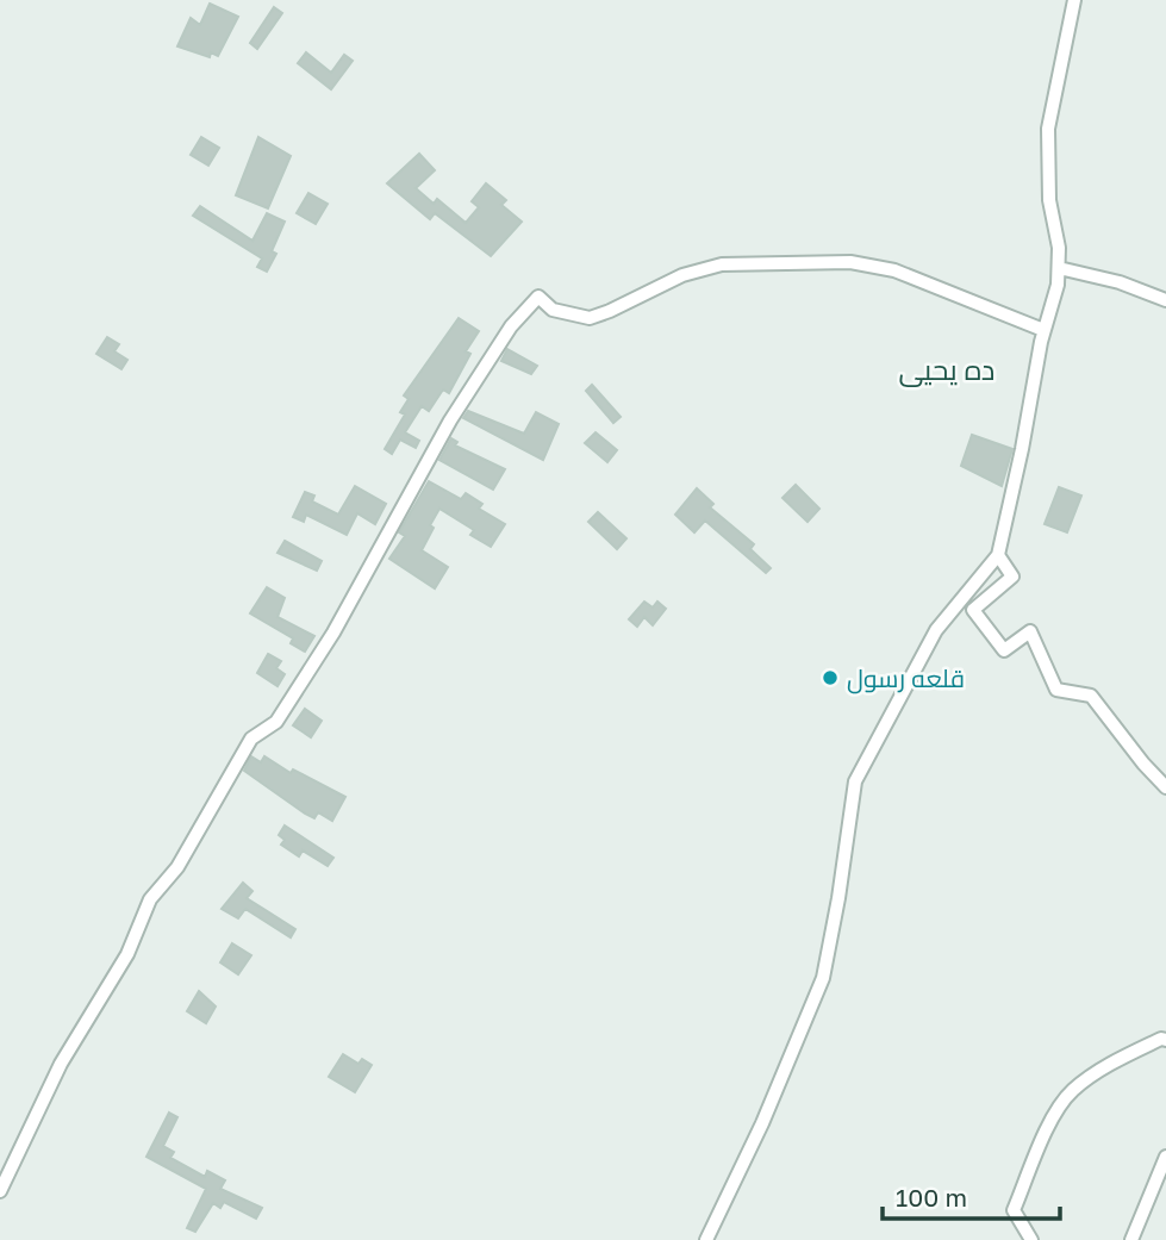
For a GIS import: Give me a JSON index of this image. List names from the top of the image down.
{
  "districts": ["ده یحیی"],
  "places": ["قلعه رسول"],
  "scale_bar": "100 m"
}
